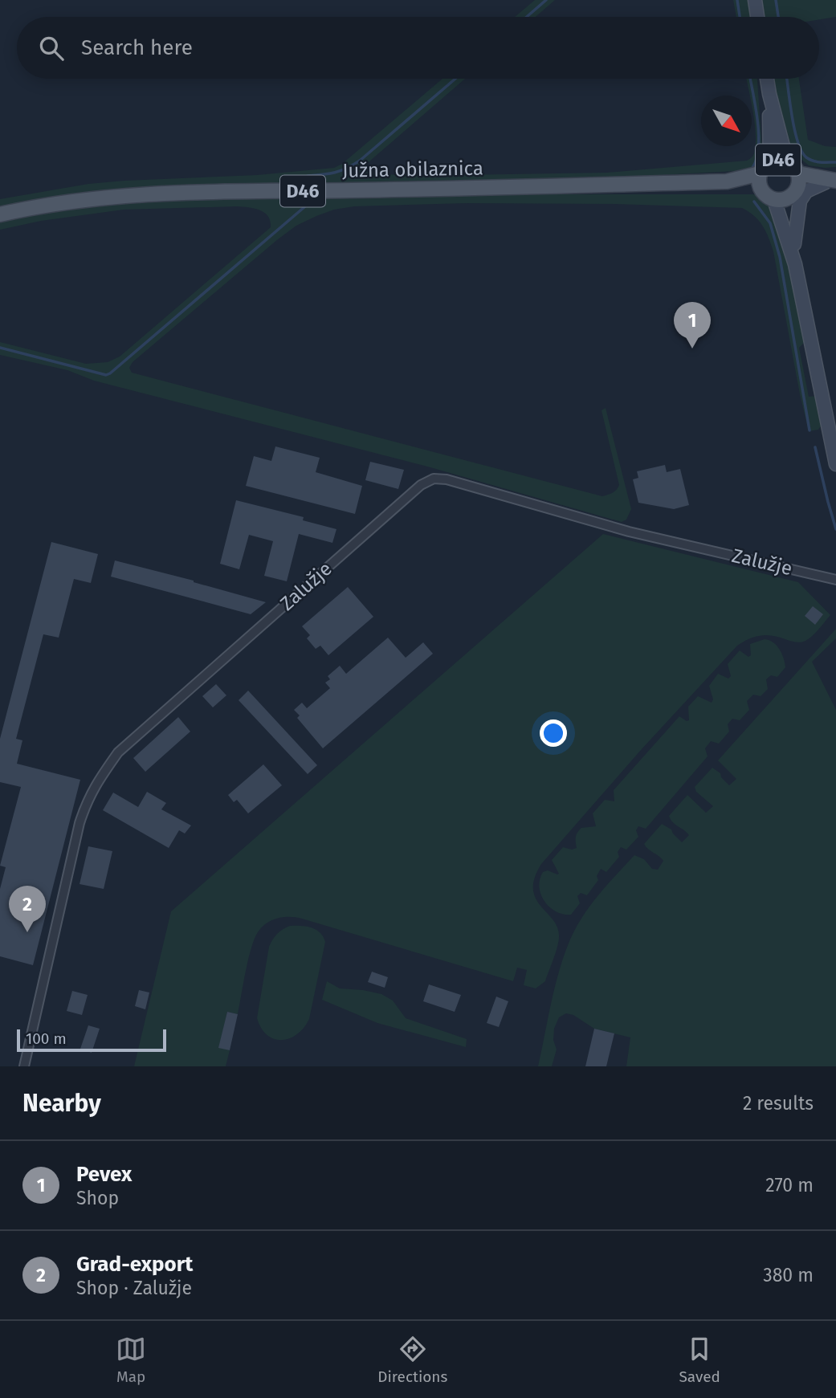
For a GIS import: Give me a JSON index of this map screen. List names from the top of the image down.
{
  "streets": {
    "main road": ["D46", "Južna obilaznica"],
    "street": ["Zalužje"]
  },
  "crossings": [
    ["D46", "Južna obilaznica"]
  ],
  "scale_bar": "100 m",
  "north": "bottom right",
  "page": {
    "search": "Search here",
    "pins": ["1", "2"],
    "scale": "100 m",
    "heading": ["Nearby", "2 results"],
    "list": [
      {
        "mark": "1",
        "name": "Pevex",
        "note": "Shop",
        "value": "270 m"
      },
      {
        "mark": "2",
        "name": "Grad-export",
        "note": "Shop · Zalužje",
        "value": "380 m"
      }
    ],
    "nav": ["Map", "Directions", "Saved"]
  }
}
